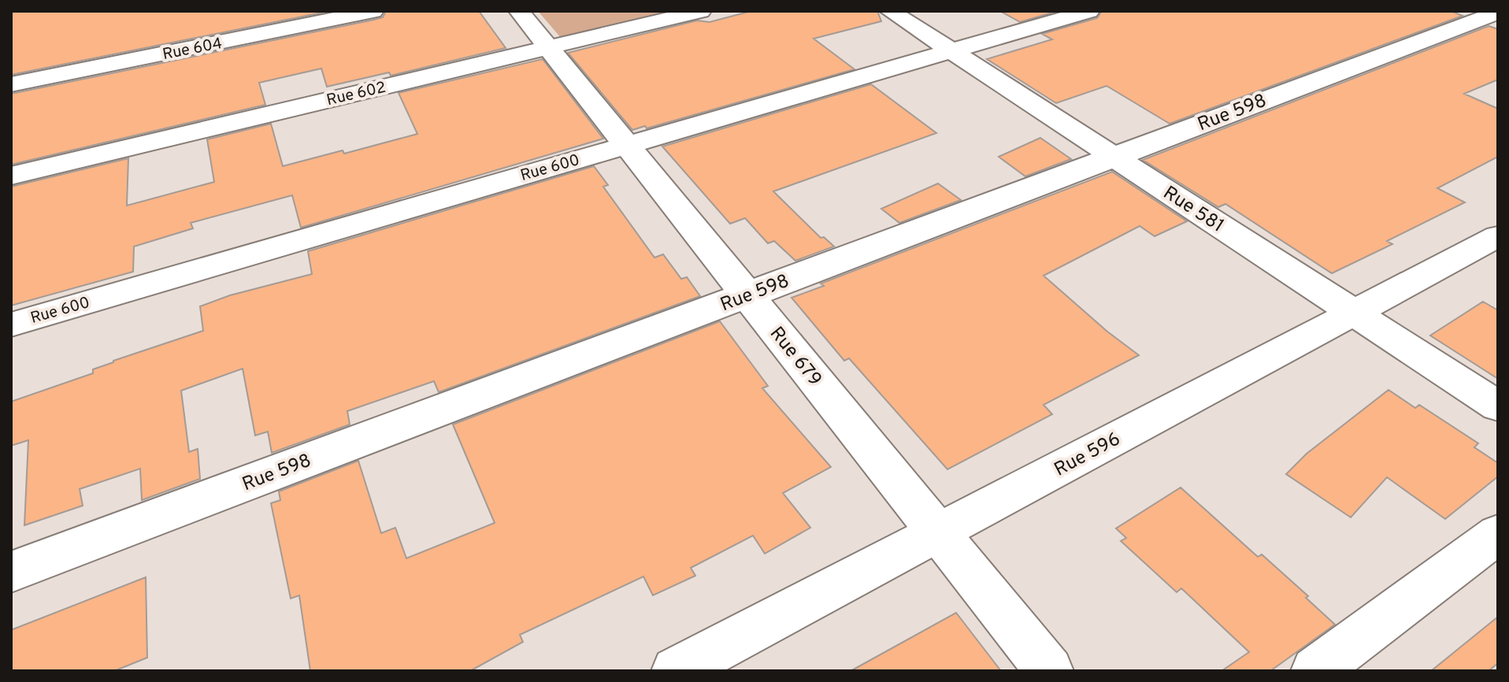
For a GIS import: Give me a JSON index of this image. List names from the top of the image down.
{
  "streets": {
    "street": [
      "Rue 604",
      "Rue 602",
      "Rue 598",
      "Rue 600",
      "Rue 581",
      "Rue 679",
      "Rue 596"
    ]
  },
  "crossings": [
    ["Rue 602", "Rue 679"],
    ["Rue 598", "Rue 581"],
    ["Rue 598", "Rue 679"],
    ["Rue 600", "Rue 581"],
    ["Rue 600", "Rue 679"],
    ["Rue 581", "Rue 596"],
    ["Rue 679", "Rue 596"]
  ]
}
